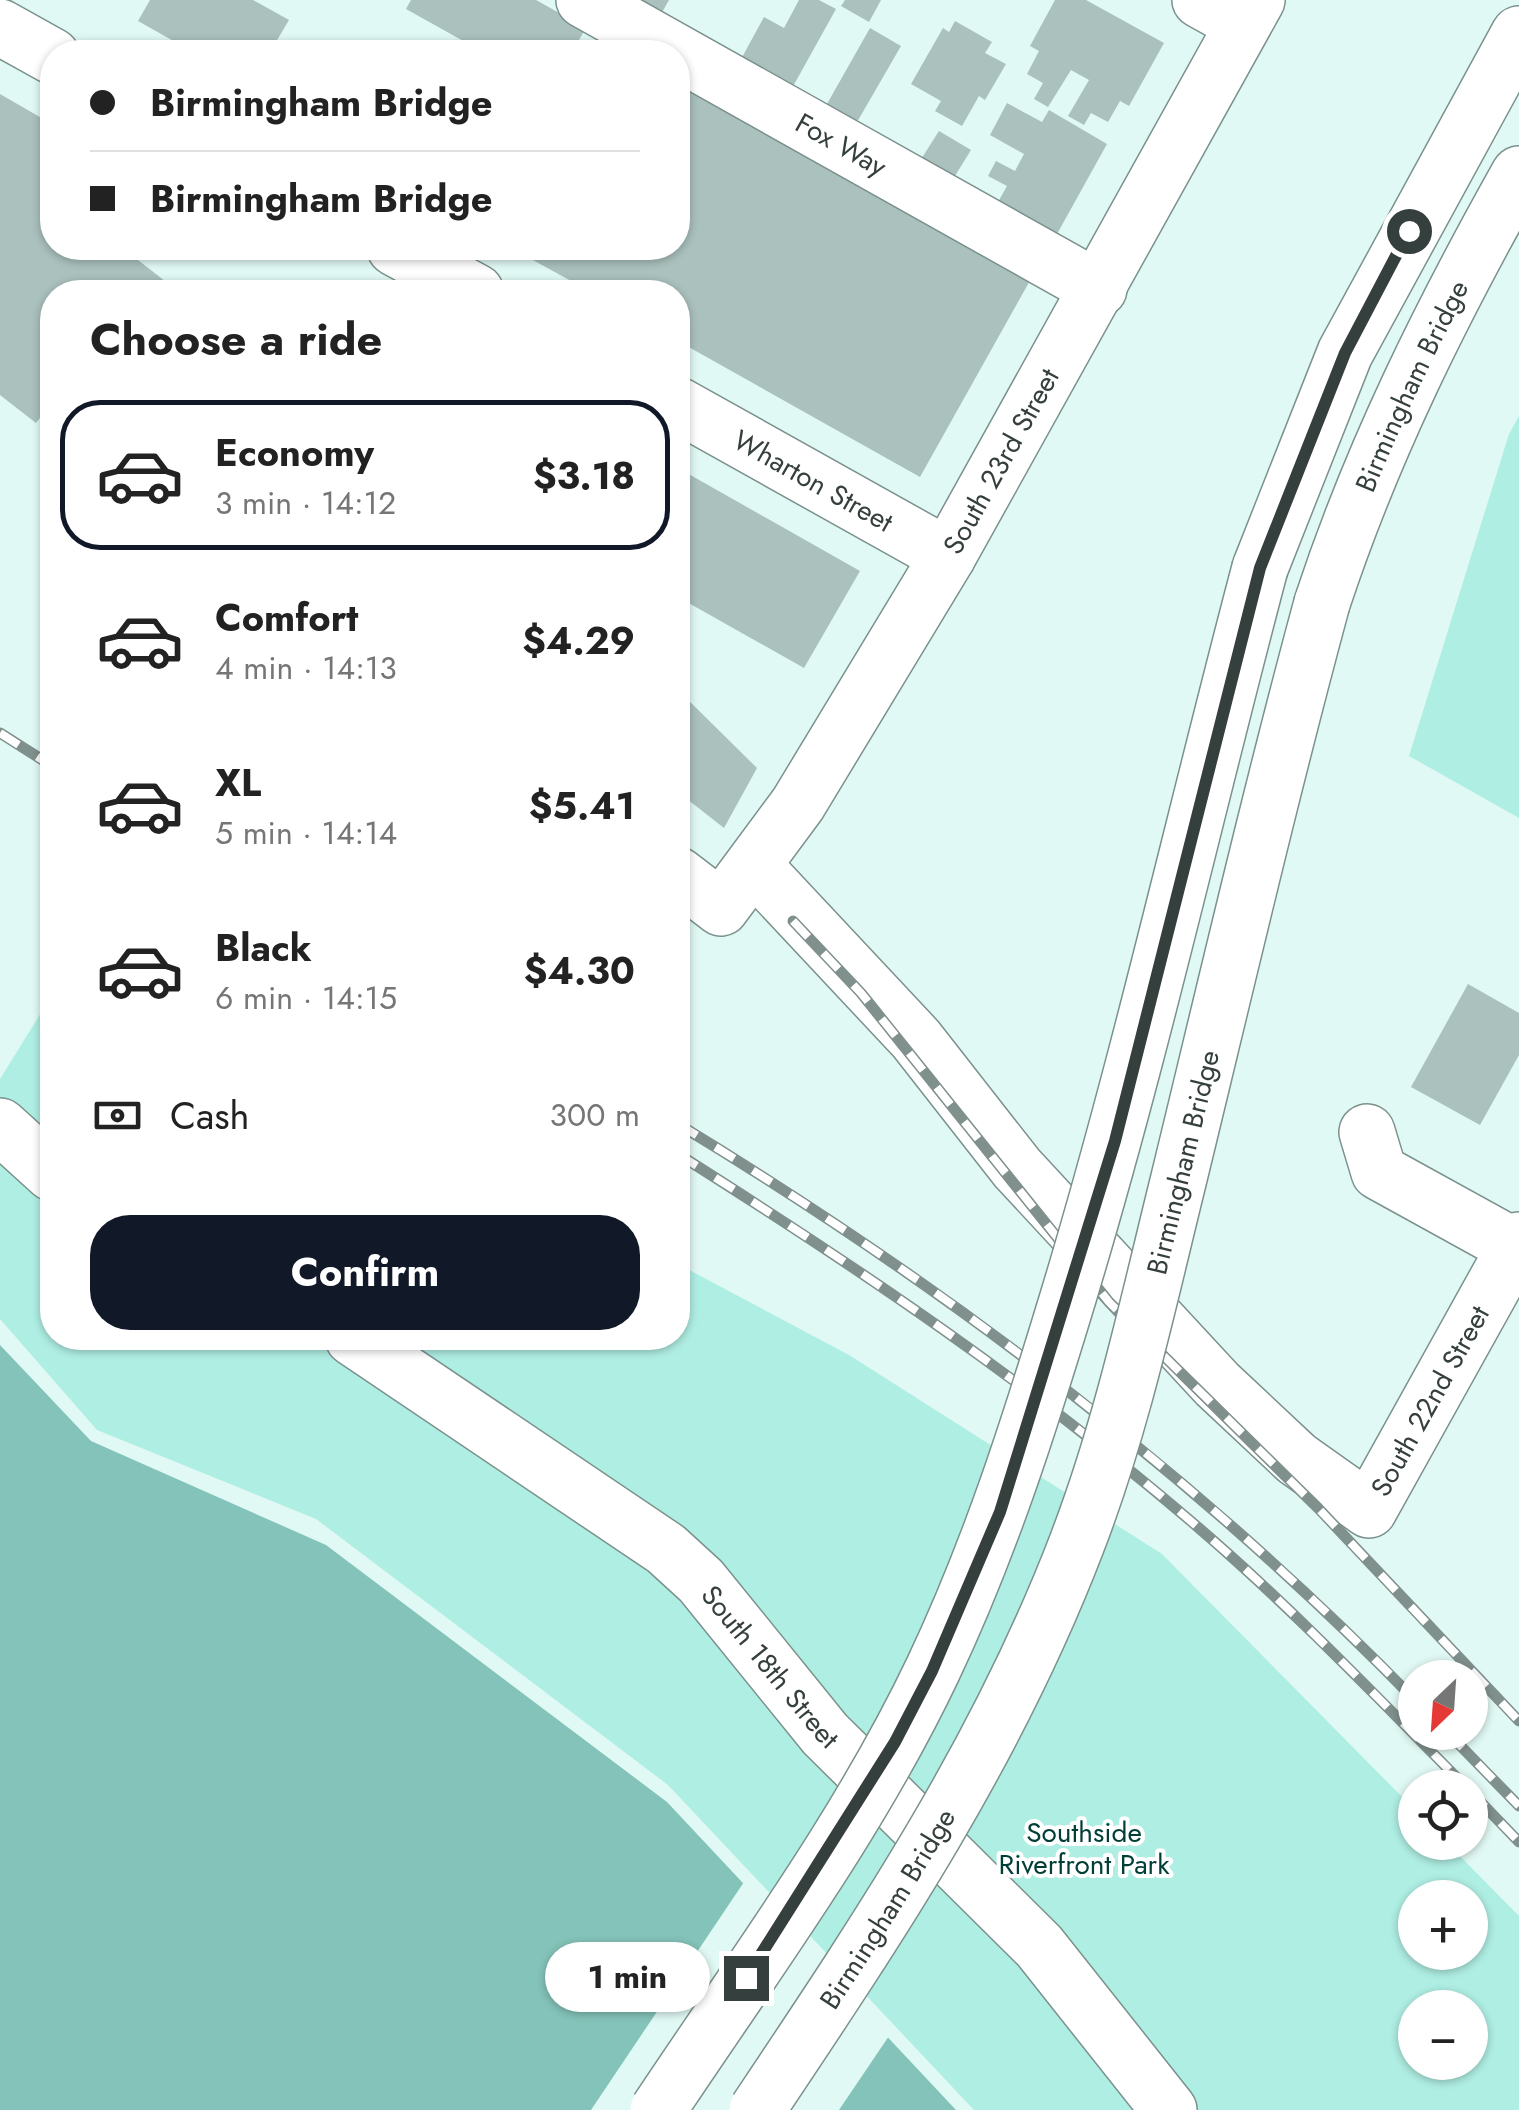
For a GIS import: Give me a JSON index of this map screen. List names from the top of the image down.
{
  "streets": {
    "main road": [
      "Fox Way",
      "Birmingham Bridge",
      "South 23rd Street",
      "Wharton Street",
      "South 22nd Street",
      "South 18th Street"
    ]
  },
  "crossings": [
    ["Fox Way", "South 23rd Street"],
    ["South 23rd Street", "Wharton Street"],
    ["South 23rd Street", "South 22nd Street"]
  ],
  "parks": ["Southside Riverfront Park"],
  "north": "bottom left",
  "page": {
    "banner": ["Birmingham Bridge", "Birmingham Bridge"],
    "heading": "Choose a ride",
    "list": [
      {
        "name": "Economy",
        "note": "3 min · 14:12",
        "value": "$3.18"
      },
      {
        "name": "Comfort",
        "note": "4 min · 14:13",
        "value": "$4.29"
      },
      {
        "name": "XL",
        "note": "5 min · 14:14",
        "value": "$5.41"
      },
      {
        "name": "Black",
        "note": "6 min · 14:15",
        "value": "$4.30"
      }
    ],
    "pay": ["Cash", "300 m"],
    "buttons": "Confirm",
    "map_buttons": ["+", "−"],
    "bubble": "1 min"
  }
}
